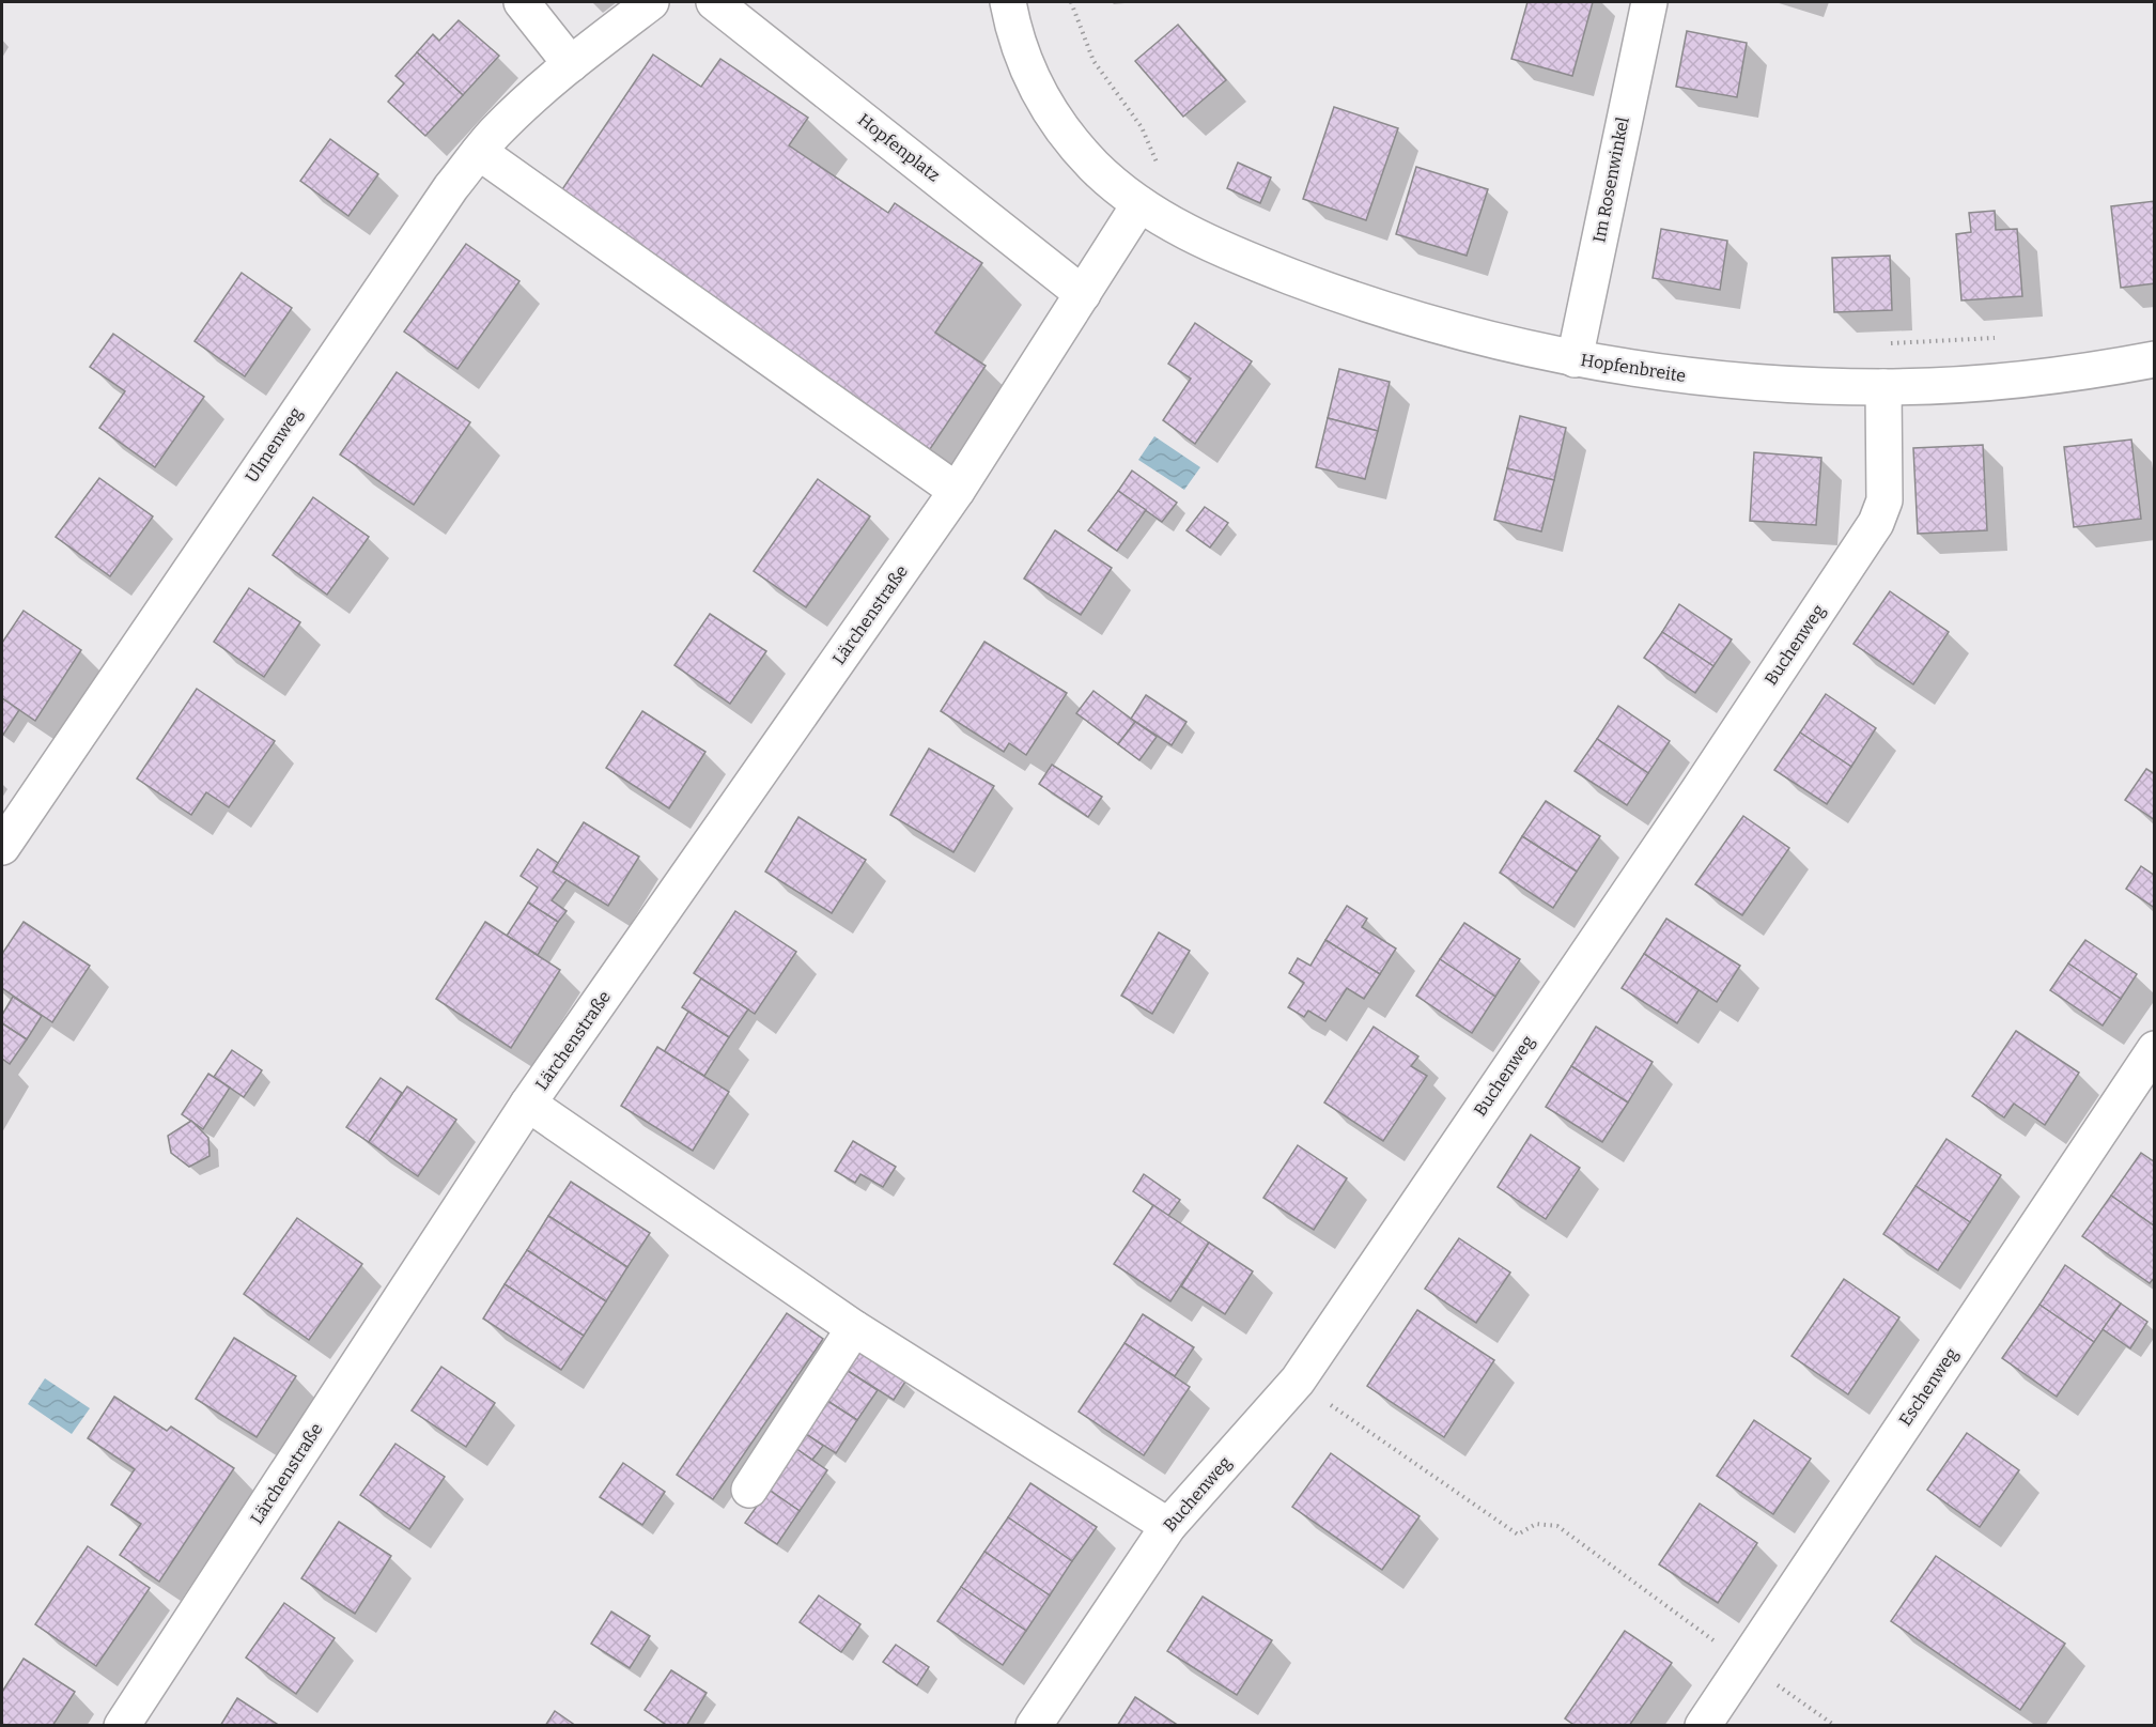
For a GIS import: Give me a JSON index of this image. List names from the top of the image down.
{
  "streets": {
    "street": [
      "Hopfenplatz",
      "Im Rosenwinkel",
      "Hopfenbreite",
      "Ulmenweg",
      "Lärchenstraße",
      "Buchenweg",
      "Eschenweg"
    ]
  },
  "crossings": [
    ["Hopfenplatz", "Lärchenstraße"],
    ["Im Rosenwinkel", "Hopfenbreite"],
    ["Hopfenbreite", "Buchenweg"]
  ]
}
